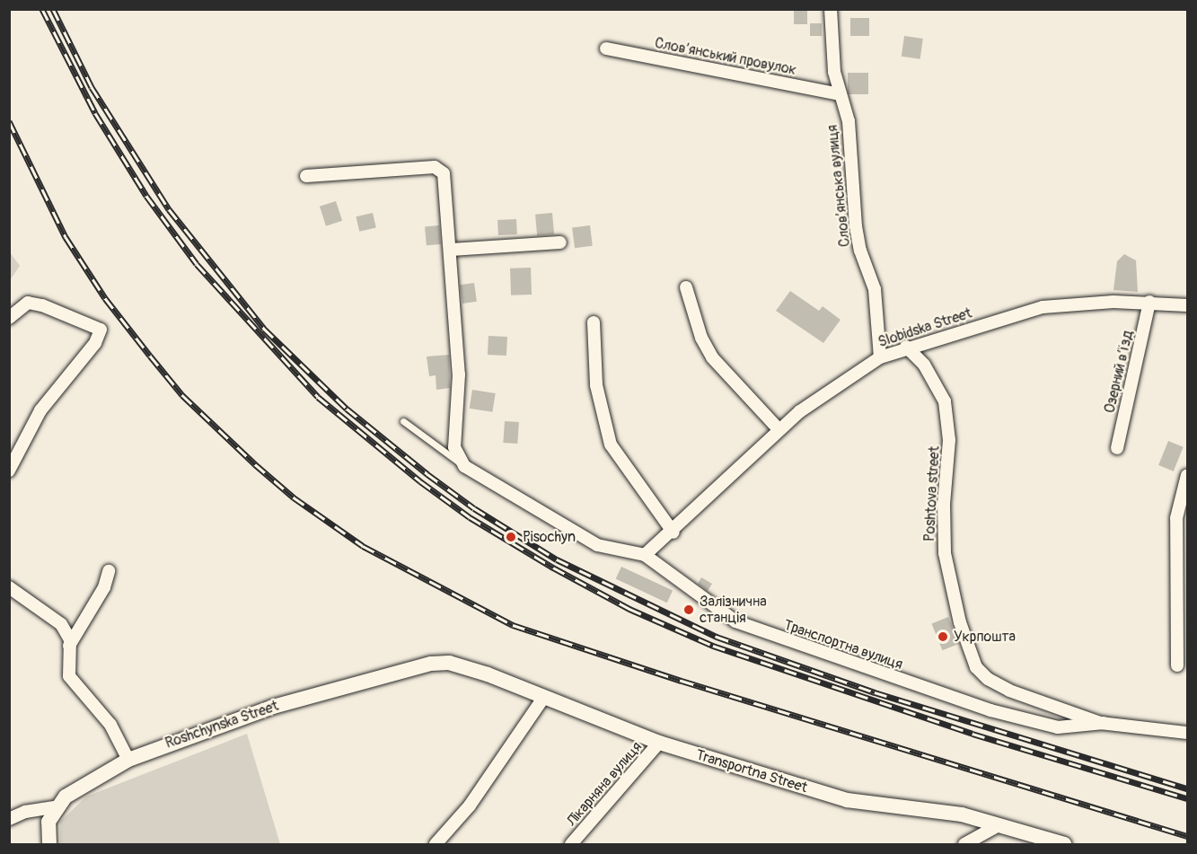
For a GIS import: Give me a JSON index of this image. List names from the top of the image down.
{
  "streets": {
    "street": [
      "Слов’янський провулок",
      "Слов’янська вулиця",
      "Slobidska Street",
      "Озерний в’їзд",
      "Poshtova street",
      "Транспортна вулиця",
      "Roshchynska Street",
      "Transportna Street",
      "Лікарняна вулиця"
    ]
  },
  "crossings": [
    ["Слов’янський провулок", "Слов’янська вулиця"],
    ["Слов’янська вулиця", "Slobidska Street"],
    ["Slobidska Street", "Озерний в’їзд"],
    ["Slobidska Street", "Poshtova street"],
    ["Slobidska Street", "Транспортна вулиця"],
    ["Poshtova street", "Транспортна вулиця"],
    ["Roshchynska Street", "Transportna Street"],
    ["Transportna Street", "Лікарняна вулиця"]
  ],
  "places": ["Pisochyn", "Залізнична станція", "Укрпошта"]
}
